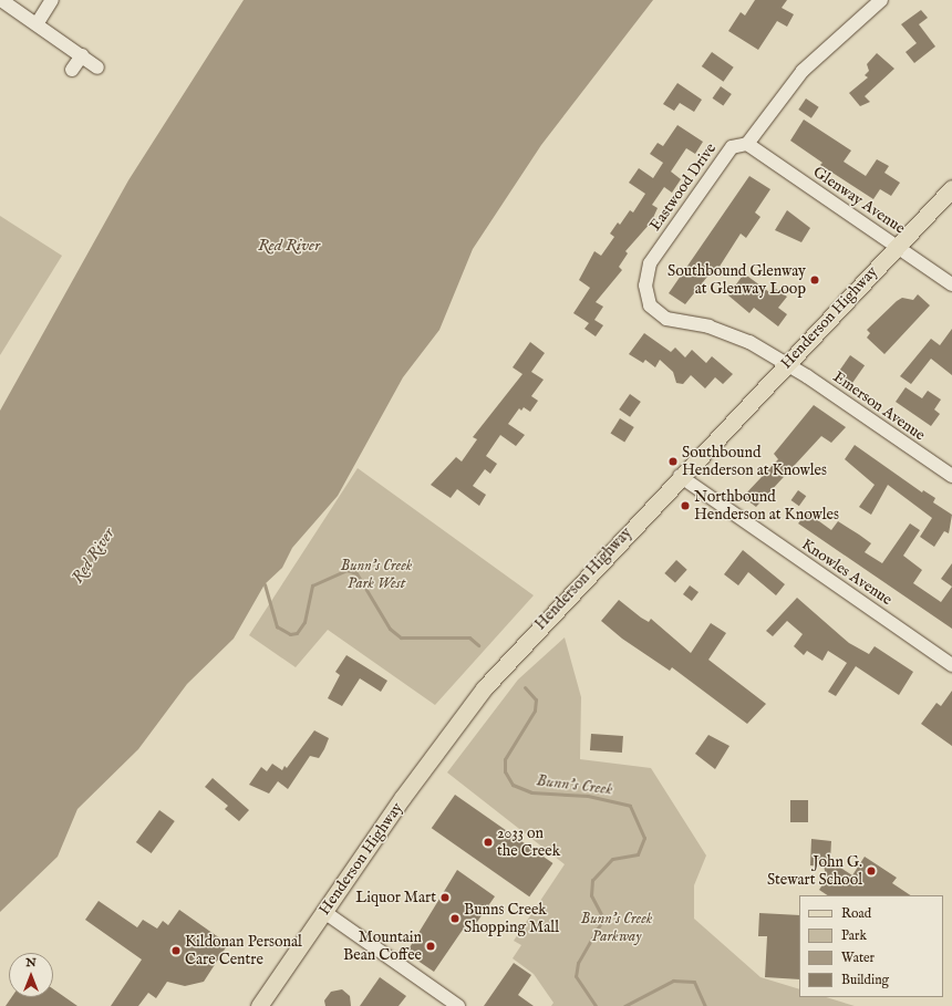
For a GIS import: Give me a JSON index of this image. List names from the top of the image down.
{
  "streets": {
    "main road": ["Henderson Highway"],
    "street": [
      "Eastwood Drive",
      "Glenway Avenue",
      "Emerson Avenue",
      "Knowles Avenue"
    ]
  },
  "crossings": [
    ["Eastwood Drive", "Glenway Avenue"],
    ["Eastwood Drive", "Henderson Highway"],
    ["Eastwood Drive", "Emerson Avenue"],
    ["Glenway Avenue", "Henderson Highway"],
    ["Henderson Highway", "Emerson Avenue"],
    ["Henderson Highway", "Knowles Avenue"]
  ],
  "water": ["Red River", "Bunn's Creek"],
  "parks": ["Bunn's Creek Park West", "Bunn's Creek Parkway"],
  "places": [
    "Southbound Glenway at Glenway Loop",
    "Southbound Henderson at Knowles",
    "Northbound Henderson at Knowles",
    "2033 on the Creek",
    "John G. Stewart School",
    "Liquor Mart",
    "Bunns Creek Shopping Mall",
    "Mountain Bean Coffee",
    "Kildonan Personal Care Centre"
  ],
  "legend": [
    "Road",
    "Park",
    "Water",
    "Building"
  ],
  "north": "top"
}
